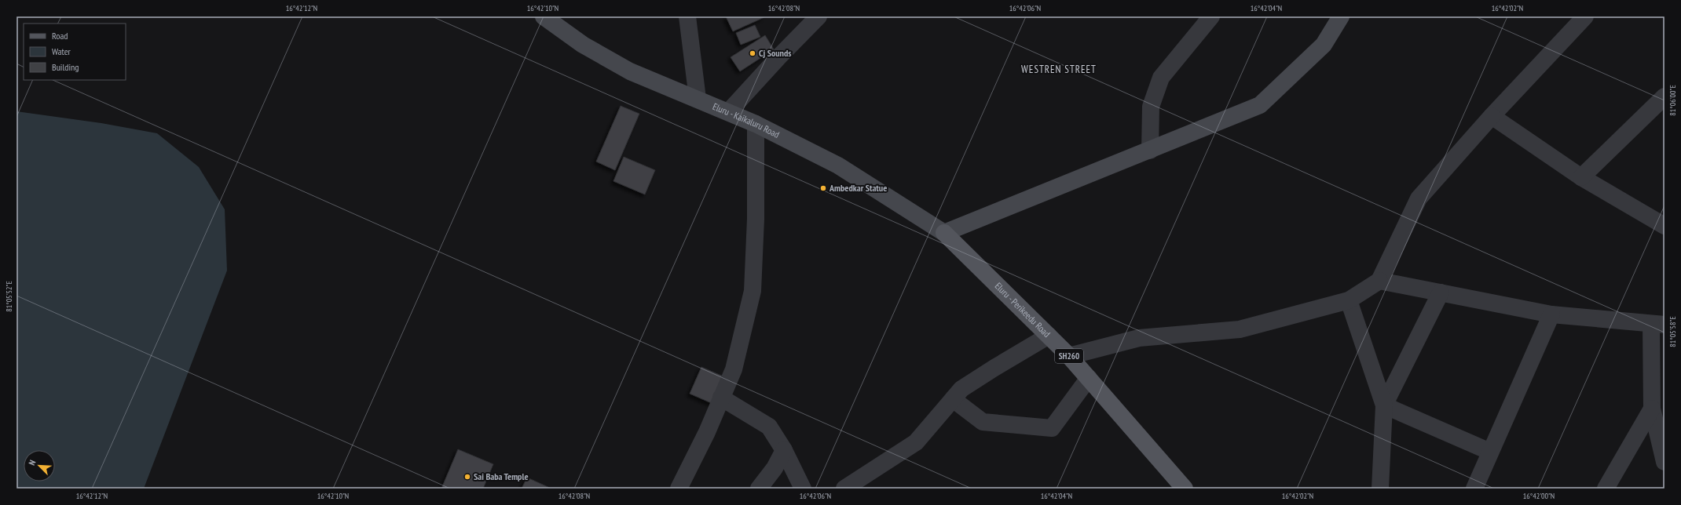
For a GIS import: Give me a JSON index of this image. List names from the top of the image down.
{
  "streets": {
    "main road": ["Eluru - Kaikaluru Road", "Eluru - Perikeedu Road", "SH260"]
  },
  "crossings": [
    ["Eluru - Kaikaluru Road", "Eluru - Perikeedu Road"]
  ],
  "districts": ["WESTREN STREET"],
  "places": ["Cj Sounds", "Ambedkar Statue", "Sai Baba Temple"],
  "legend": ["Road", "Water", "Building"],
  "north": "top left",
  "coordinates": [
    "16°42'12\"N",
    "16°42'10\"N",
    "16°42'08\"N",
    "16°42'06\"N",
    "16°42'04\"N",
    "16°42'02\"N",
    "81°06'00\"E",
    "81°05'52\"E",
    "81°05'58\"E",
    "16°42'00\"N"
  ]
}
